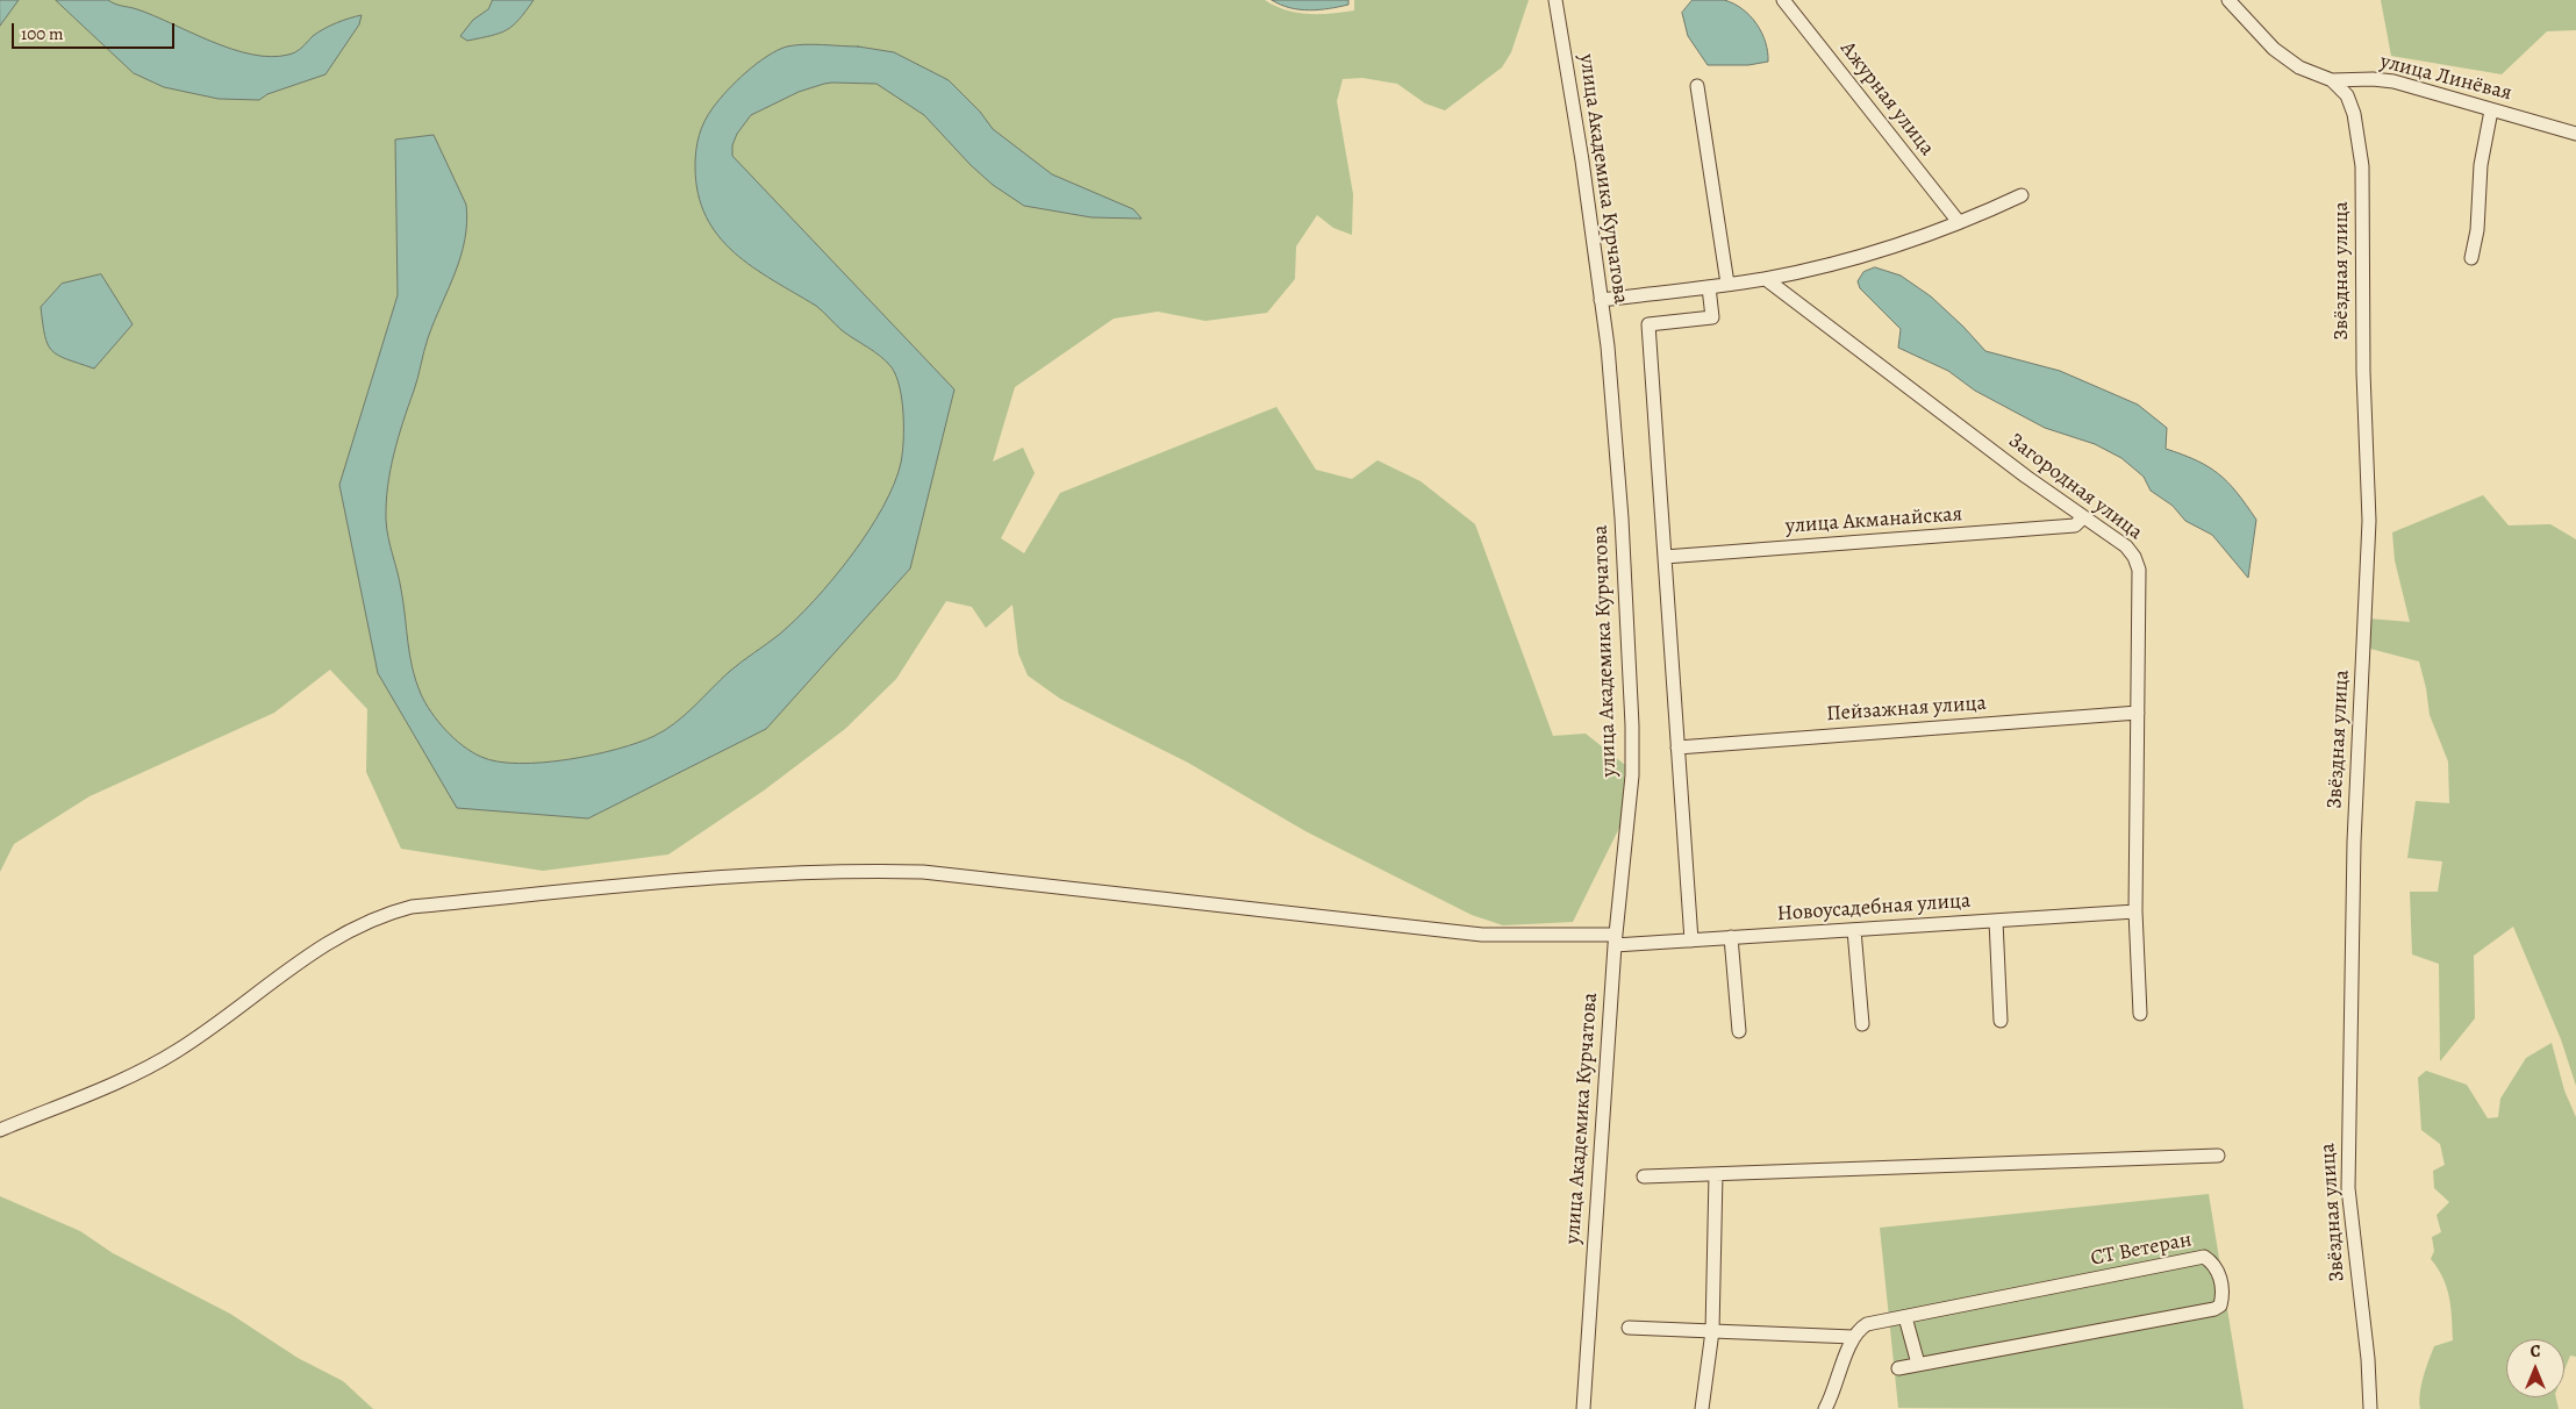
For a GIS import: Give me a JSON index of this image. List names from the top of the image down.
{
  "streets": {
    "street": [
      "улица Линёвая",
      "Ажурная улица",
      "улица Академика Курчатова",
      "Звёздная улица",
      "Загородная улица",
      "улица Акманайская",
      "Пейзажная улица",
      "Новоусадебная улица",
      "СТ Ветеран"
    ]
  },
  "crossings": [
    ["улица Линёвая", "Звёздная улица"],
    ["улица Академика Курчатова", "Новоусадебная улица"],
    ["Загородная улица", "улица Акманайская"],
    ["Загородная улица", "Пейзажная улица"],
    ["Загородная улица", "Новоусадебная улица"]
  ],
  "scale_bar": "100 m",
  "north": "top"
}
